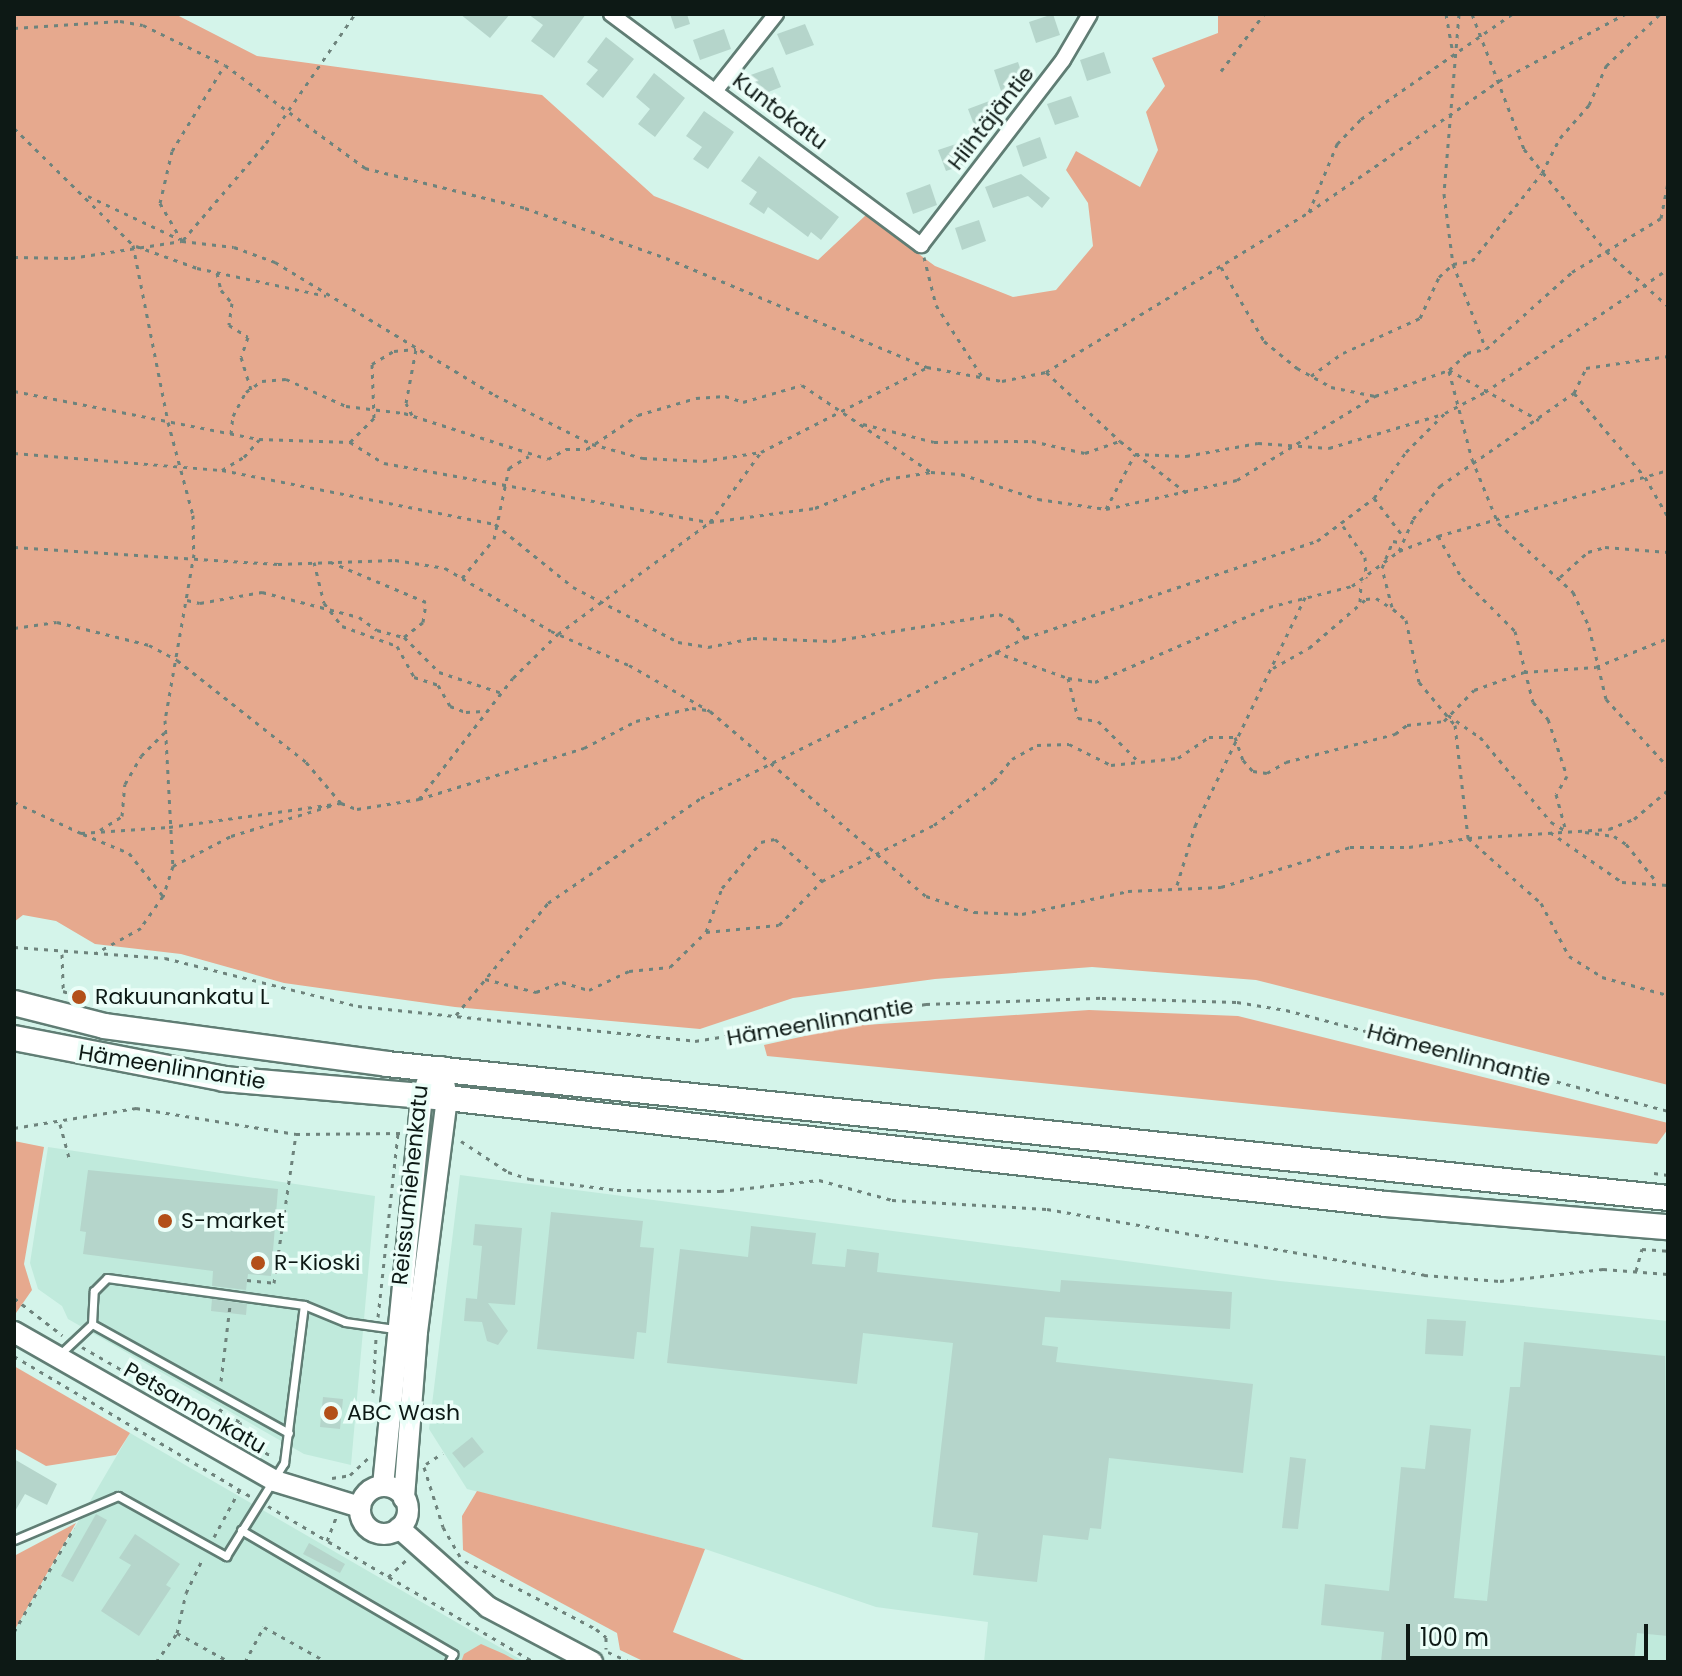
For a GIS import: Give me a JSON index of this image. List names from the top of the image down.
{
  "streets": {
    "main road": ["Hämeenlinnantie"],
    "street": [
      "Kuntokatu",
      "Hiihtäjäntie",
      "Reissumiehenkatu",
      "Petsamonkatu"
    ]
  },
  "crossings": [
    ["Kuntokatu", "Hiihtäjäntie"],
    ["Hämeenlinnantie", "Reissumiehenkatu"],
    ["Reissumiehenkatu", "Petsamonkatu"]
  ],
  "places": [
    "Rakuunankatu L",
    "S-market",
    "R-Kioski",
    "ABC Wash"
  ],
  "scale_bar": "100 m"
}
